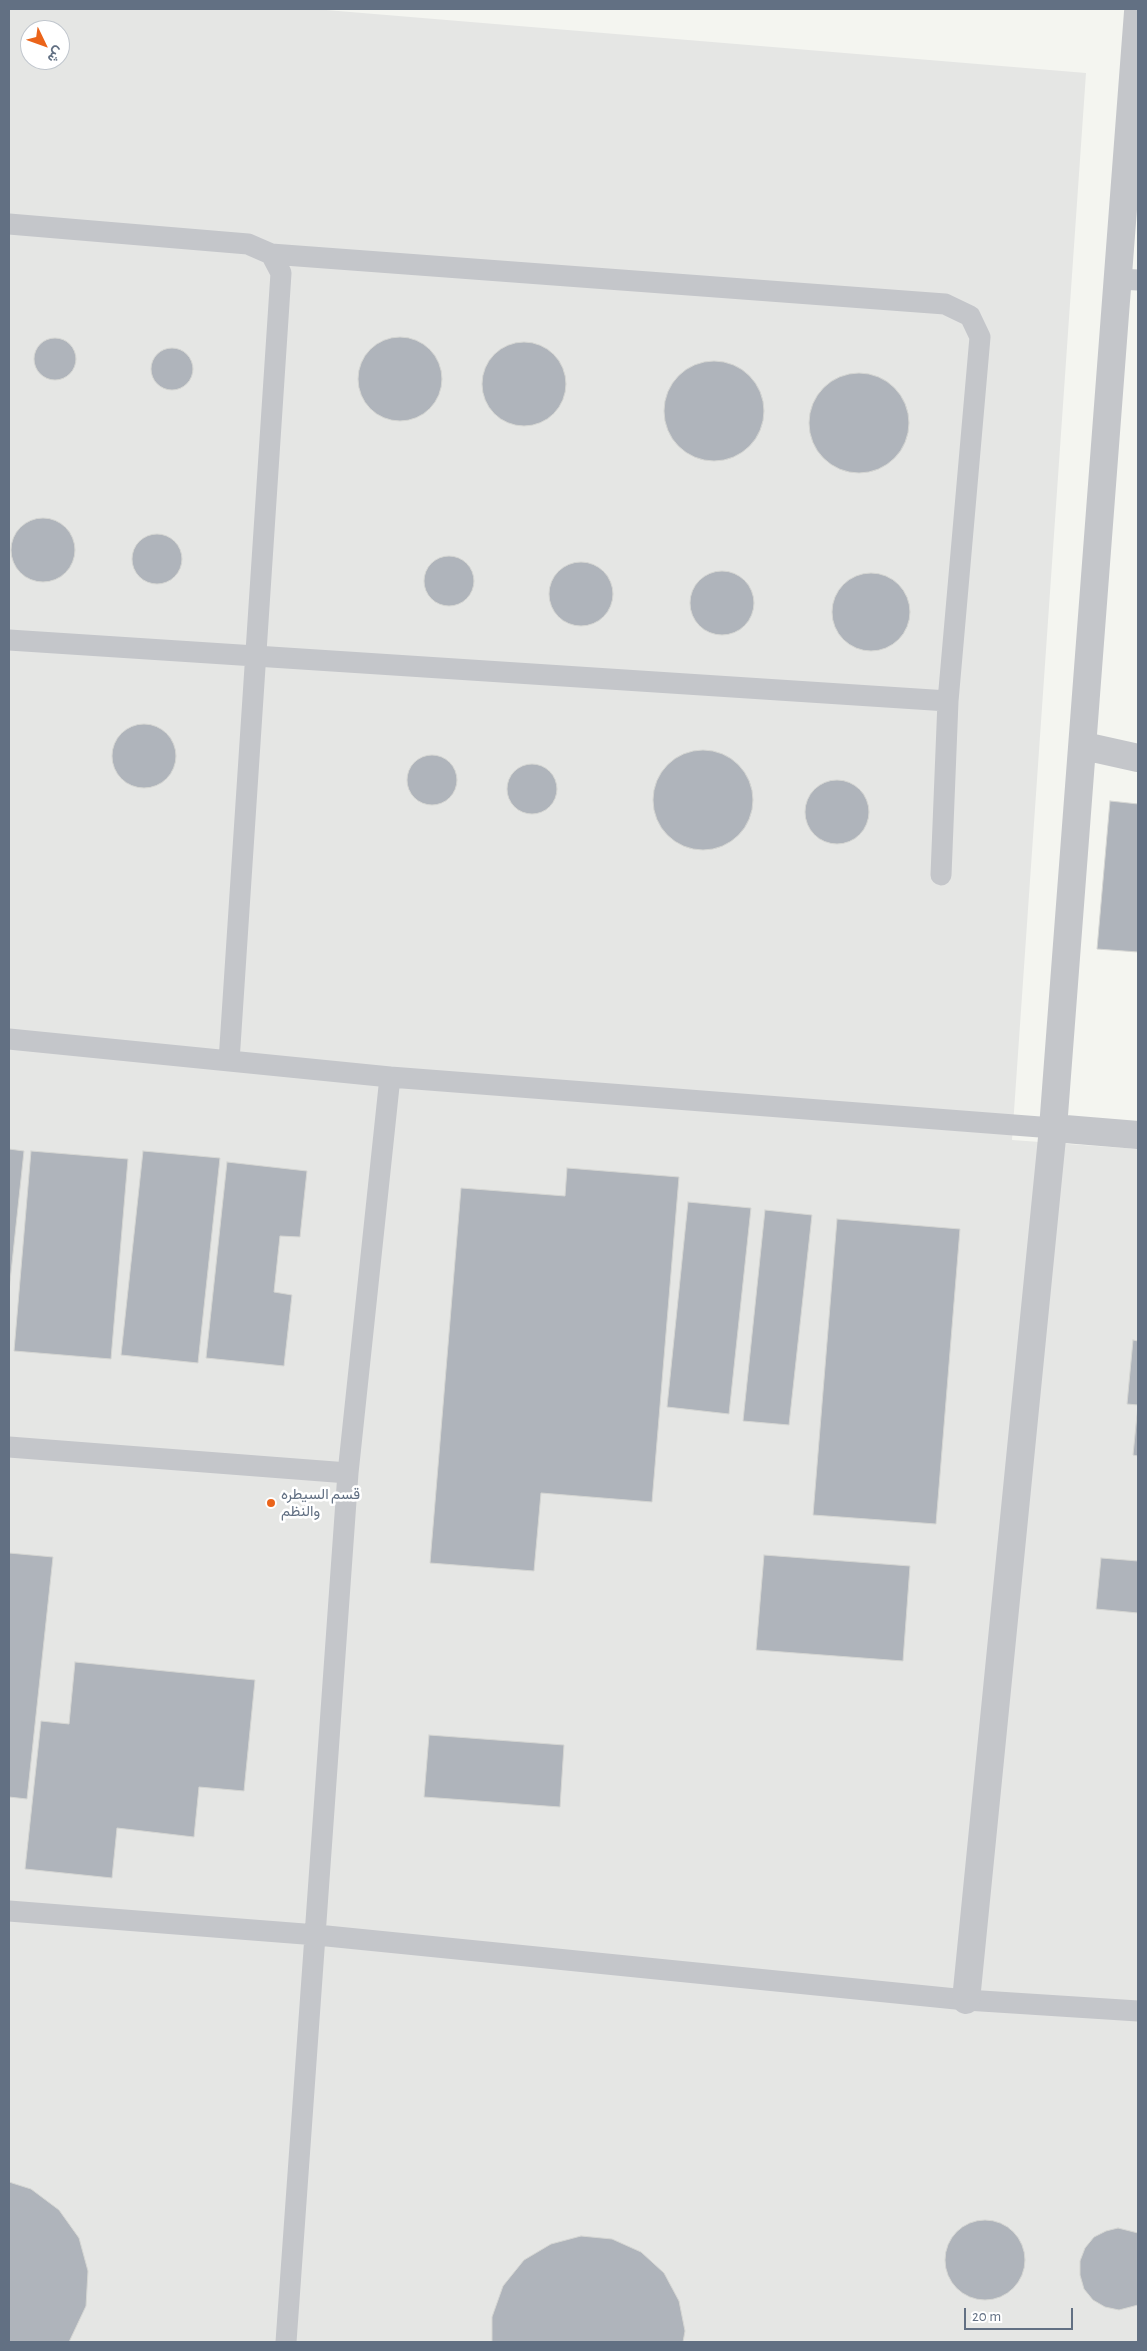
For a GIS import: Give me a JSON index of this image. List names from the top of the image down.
{
  "places": ["قسم السيطره والنظم"],
  "scale_bar": "20 m",
  "north": "bottom right"
}
